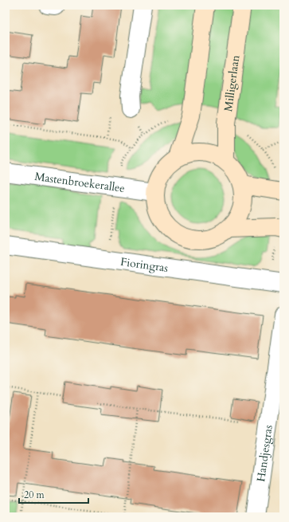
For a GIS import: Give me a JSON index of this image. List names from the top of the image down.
{
  "streets": {
    "main road": ["Milligerlaan"],
    "street": ["Mastenbroekerallee", "Fioringras", "Handjesgras"]
  },
  "crossings": [
    ["Milligerlaan", "Mastenbroekerallee"]
  ],
  "scale_bar": "20 m"
}
